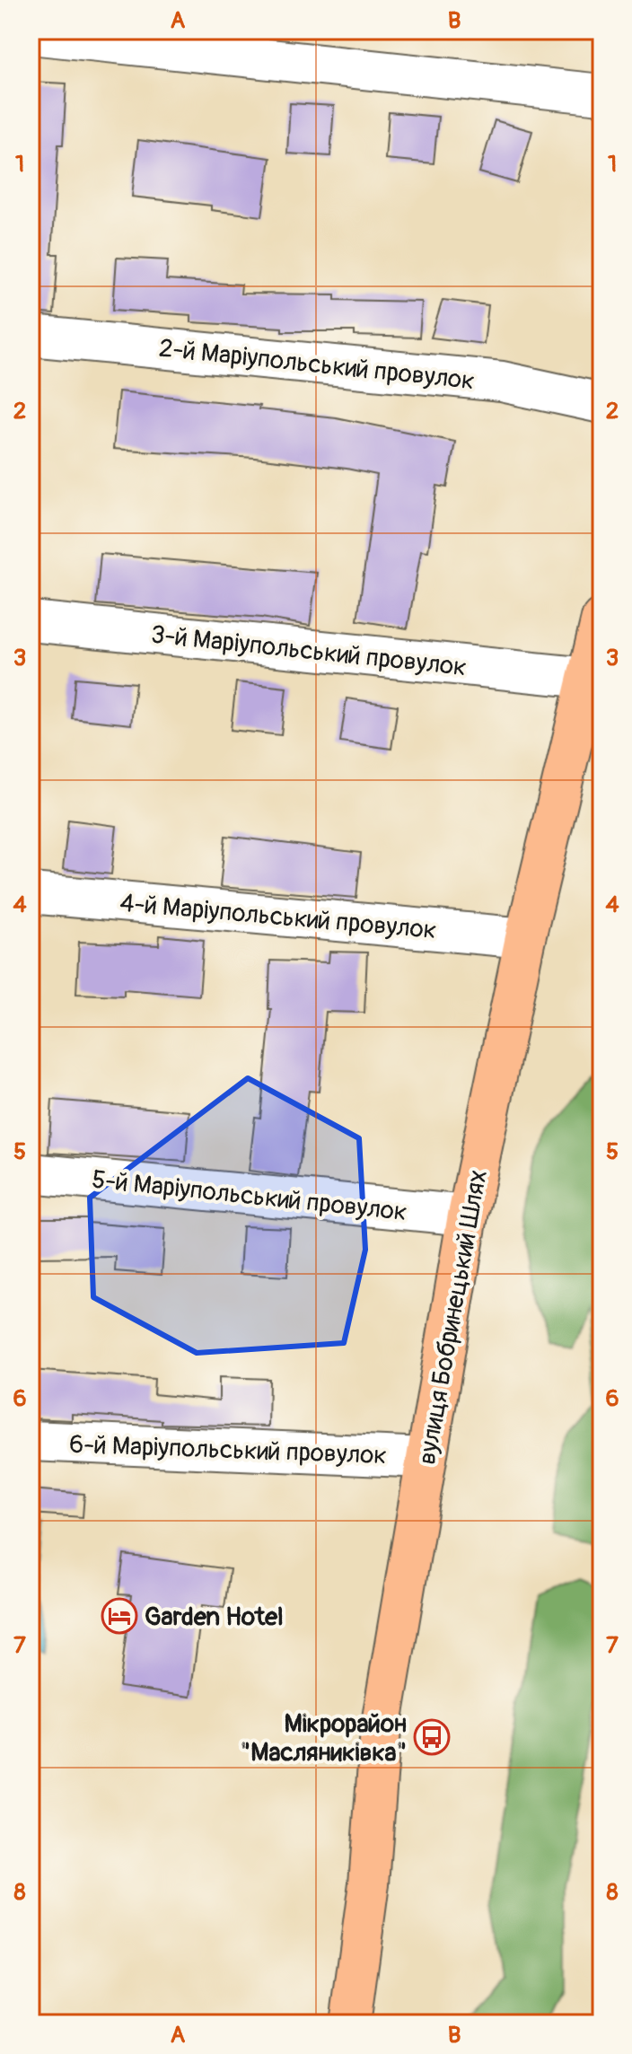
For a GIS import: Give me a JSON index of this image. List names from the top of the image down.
{
  "streets": {
    "main road": ["вулиця Бобринецький Шлях"],
    "street": [
      "2-й Маріупольський провулок",
      "3-й Маріупольський провулок",
      "4-й Маріупольський провулок",
      "5-й Маріупольський провулок",
      "6-й Маріупольський провулок"
    ]
  },
  "crossings": [
    ["3-й Маріупольський провулок", "вулиця Бобринецький Шлях"],
    ["4-й Маріупольський провулок", "вулиця Бобринецький Шлях"],
    ["5-й Маріупольський провулок", "вулиця Бобринецький Шлях"],
    ["вулиця Бобринецький Шлях", "6-й Маріупольський провулок"]
  ],
  "places": {
    "hotel": ["Garden Hotel"],
    "bus stop": ["Мікрорайон \"Масляниківка\""]
  },
  "grid": {
    "columns": ["A", "B"],
    "rows": [
      "1",
      "2",
      "3",
      "4",
      "5",
      "6",
      "7",
      "8"
    ]
  }
}
